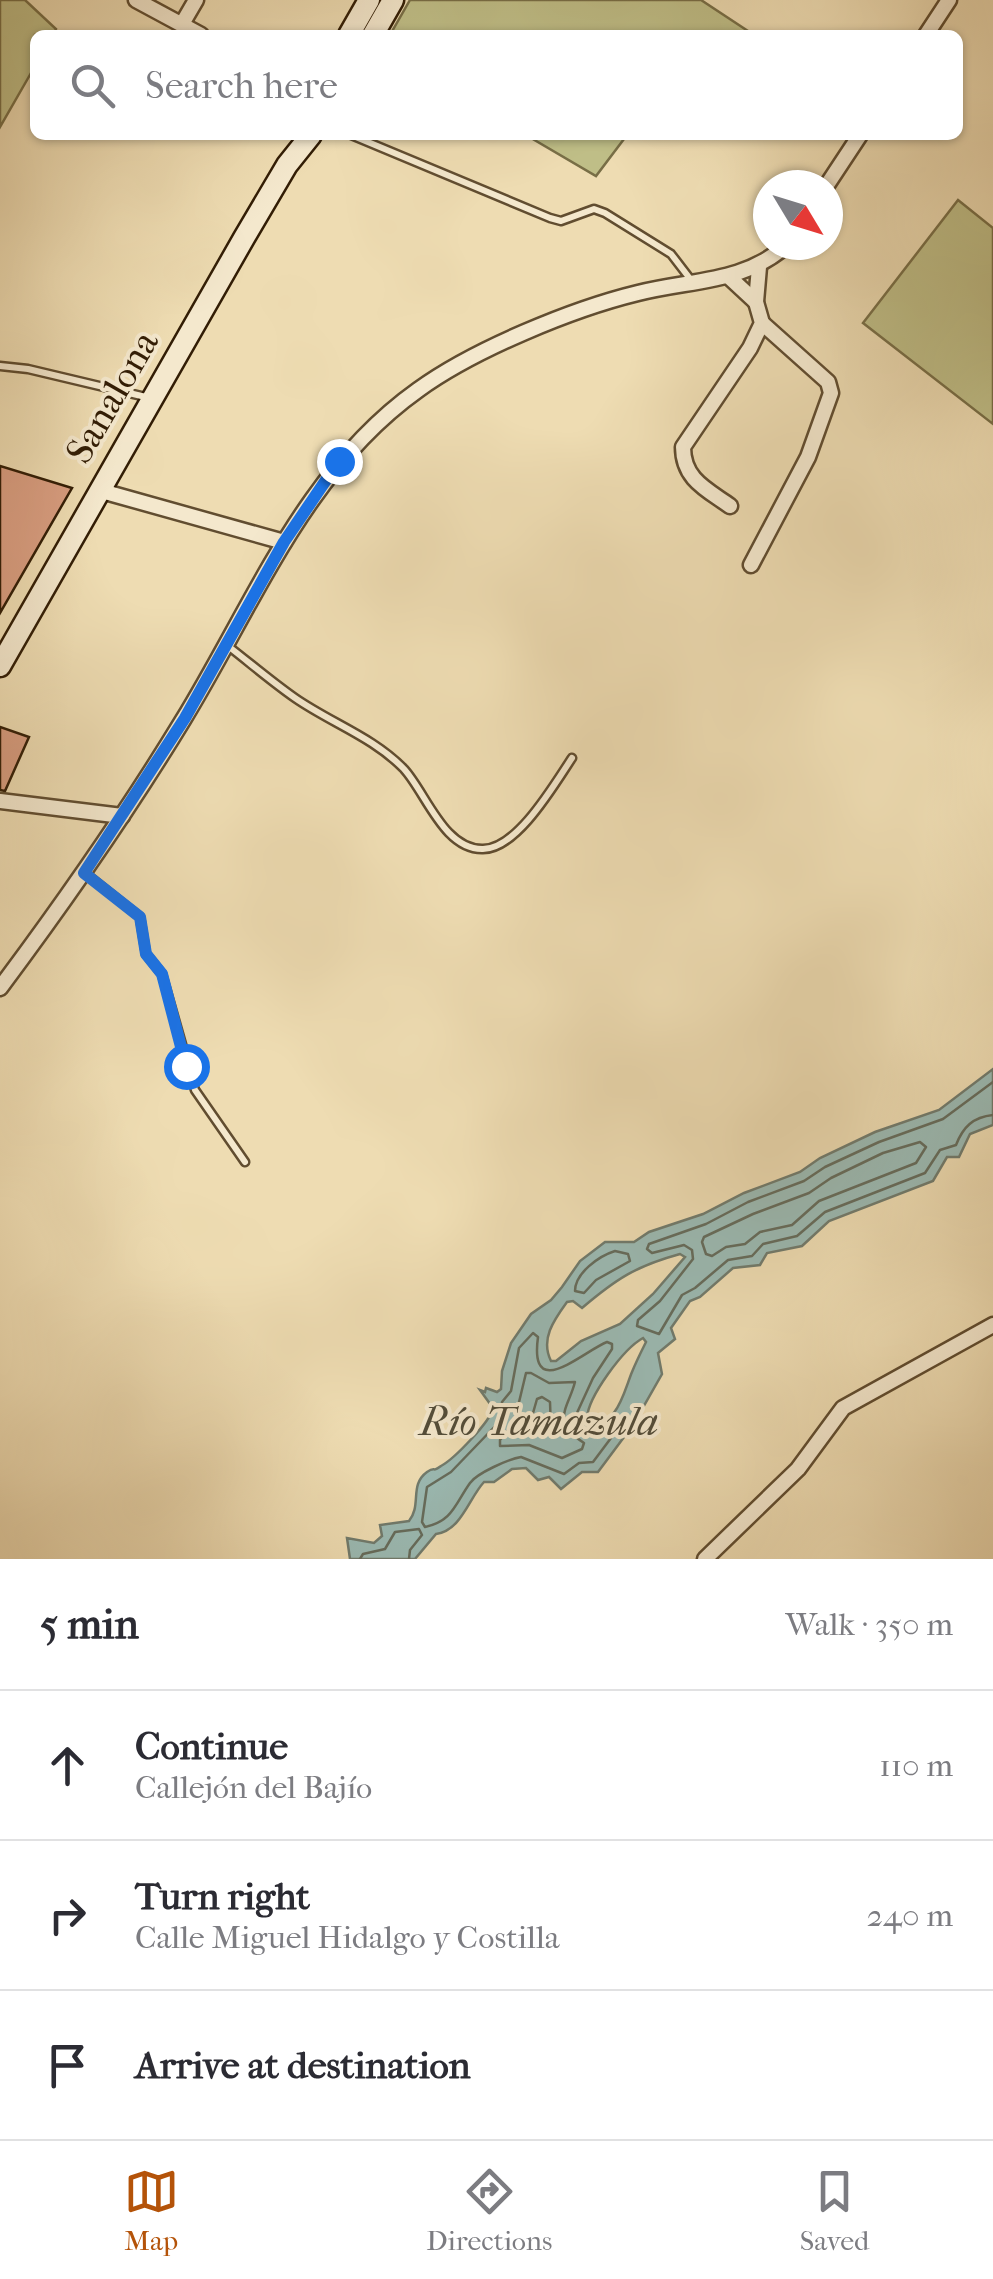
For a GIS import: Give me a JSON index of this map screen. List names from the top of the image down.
{
  "streets": {
    "main road": ["Sanalona"]
  },
  "water": ["Río Tamazula"],
  "north": "bottom right",
  "page": {
    "search": "Search here",
    "heading": ["5 min", "Walk · 350 m"],
    "list": [
      ["Continue", "Callejón del Bajío", "110 m"],
      ["Turn right", "Calle Miguel Hidalgo y Costilla", "240 m"],
      "Arrive at destination"
    ],
    "nav": ["Map", "Directions", "Saved"]
  }
}
